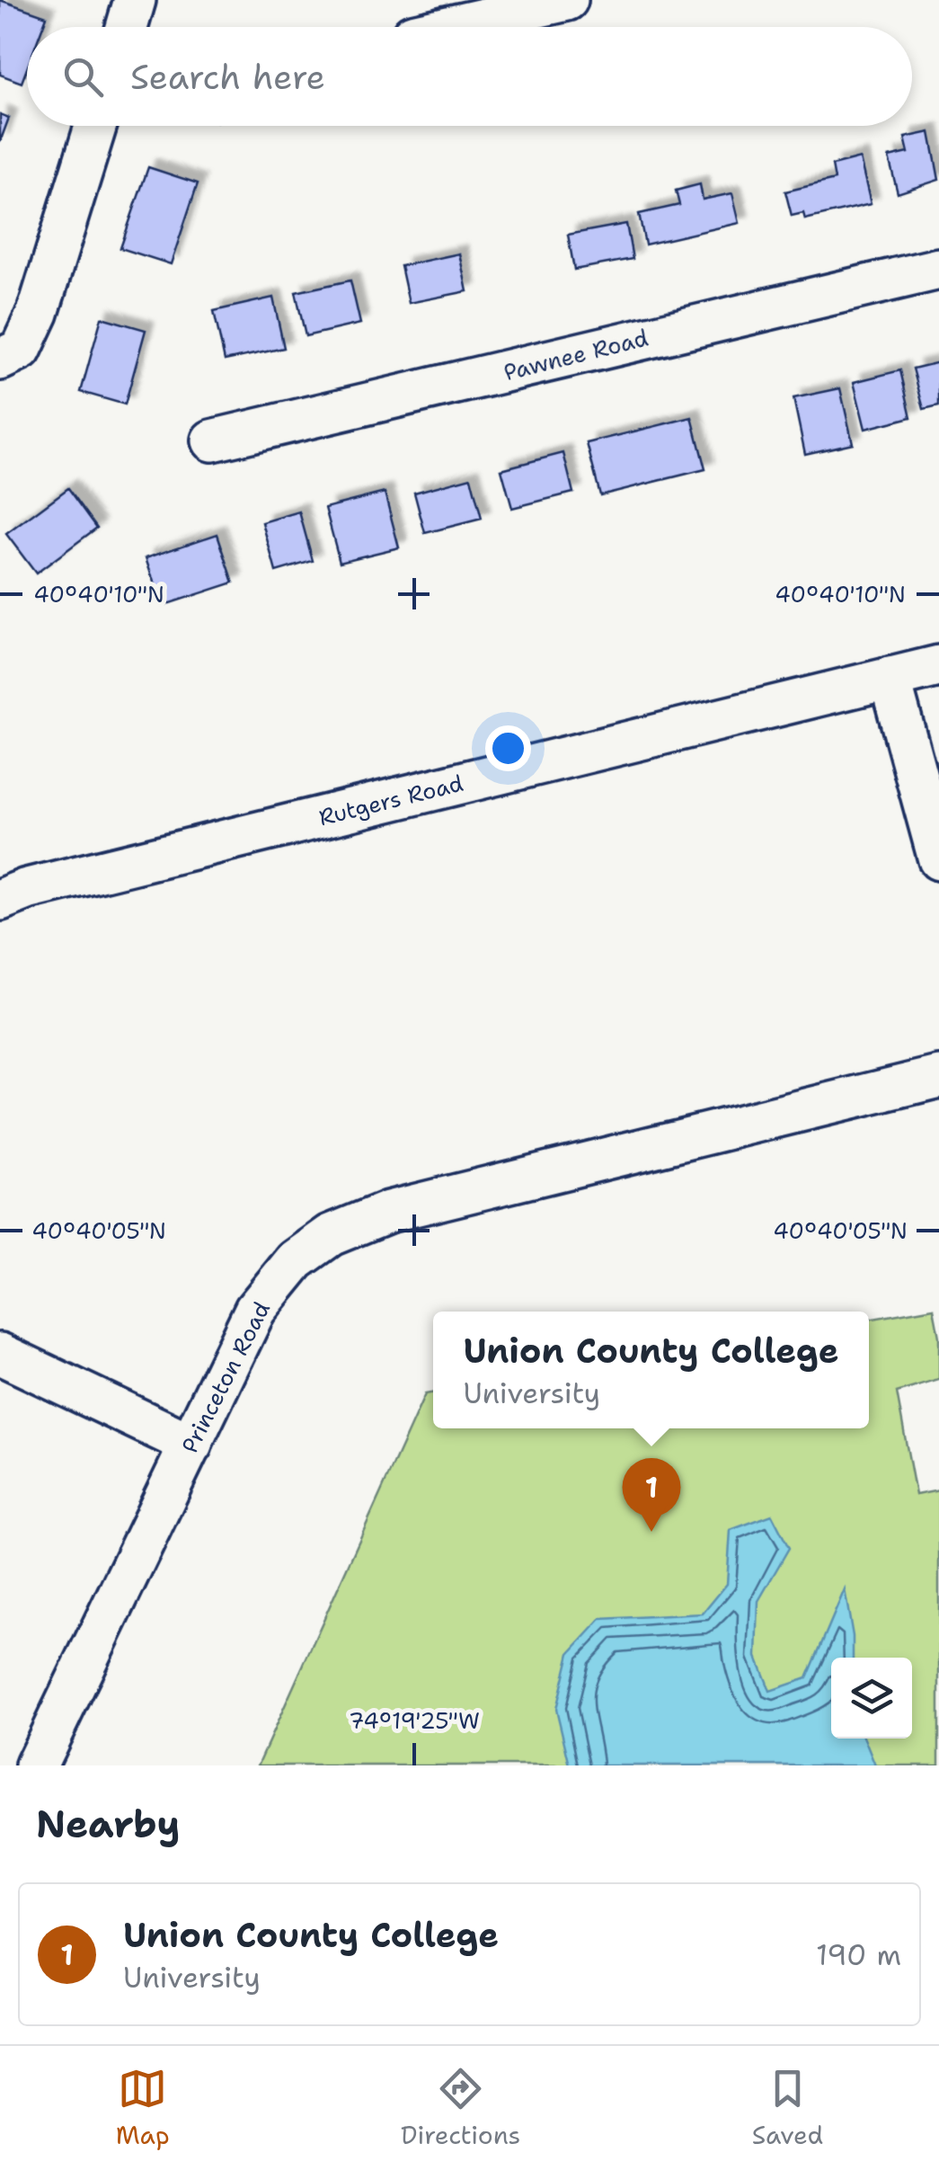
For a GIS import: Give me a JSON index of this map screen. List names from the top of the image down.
{
  "streets": {
    "street": ["Pawnee Road", "Rutgers Road", "Princeton Road"]
  },
  "page": {
    "search": "Search here",
    "popup": ["Union County College", "University"],
    "pins": "1",
    "heading": "Nearby",
    "list": [
      {
        "mark": "1",
        "name": "Union County College",
        "note": "University",
        "value": "190 m"
      }
    ],
    "nav": ["Map", "Directions", "Saved"]
  },
  "coordinates": ["40°40'10\"N", "40°40'05\"N", "74°19'25\"W"]
}
